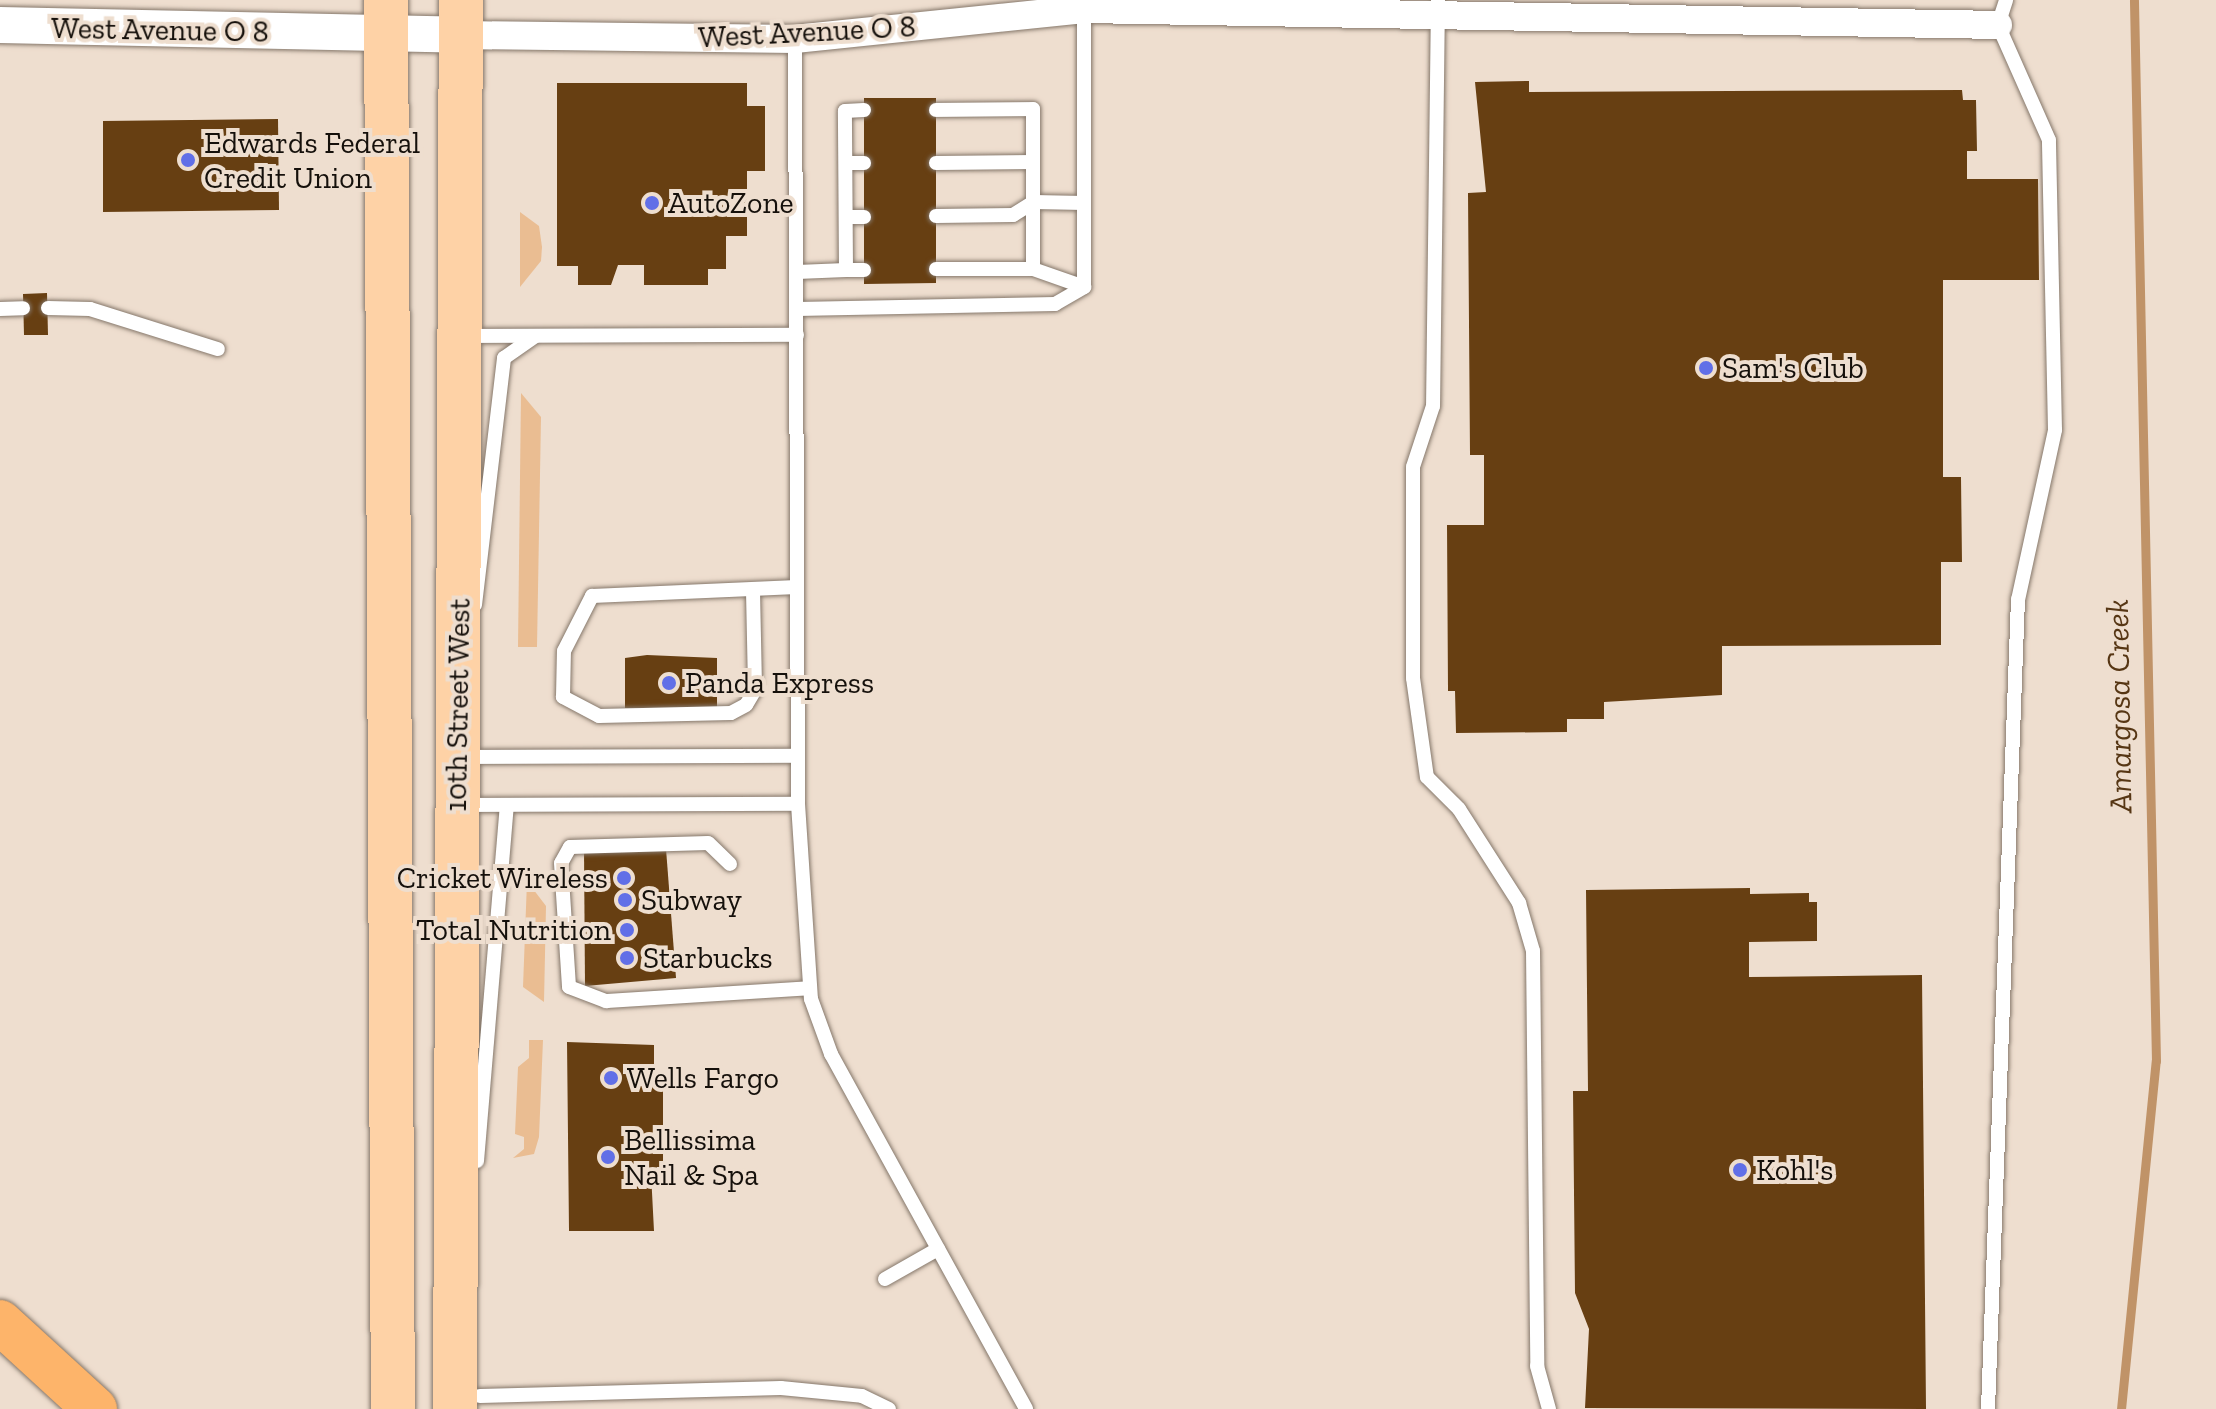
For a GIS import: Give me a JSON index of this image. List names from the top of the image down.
{
  "streets": {
    "main road": ["10th Street West"],
    "street": ["West Avenue O 8"]
  },
  "crossings": [
    ["West Avenue O 8", "10th Street West"]
  ],
  "water": ["Amargosa Creek"],
  "places": [
    "Edwards Federal Credit Union",
    "AutoZone",
    "Sam's Club",
    "Panda Express",
    "Cricket Wireless",
    "Subway",
    "Total Nutrition",
    "Starbucks",
    "Wells Fargo",
    "Bellissima Nail & Spa",
    "Kohl's"
  ]
}
